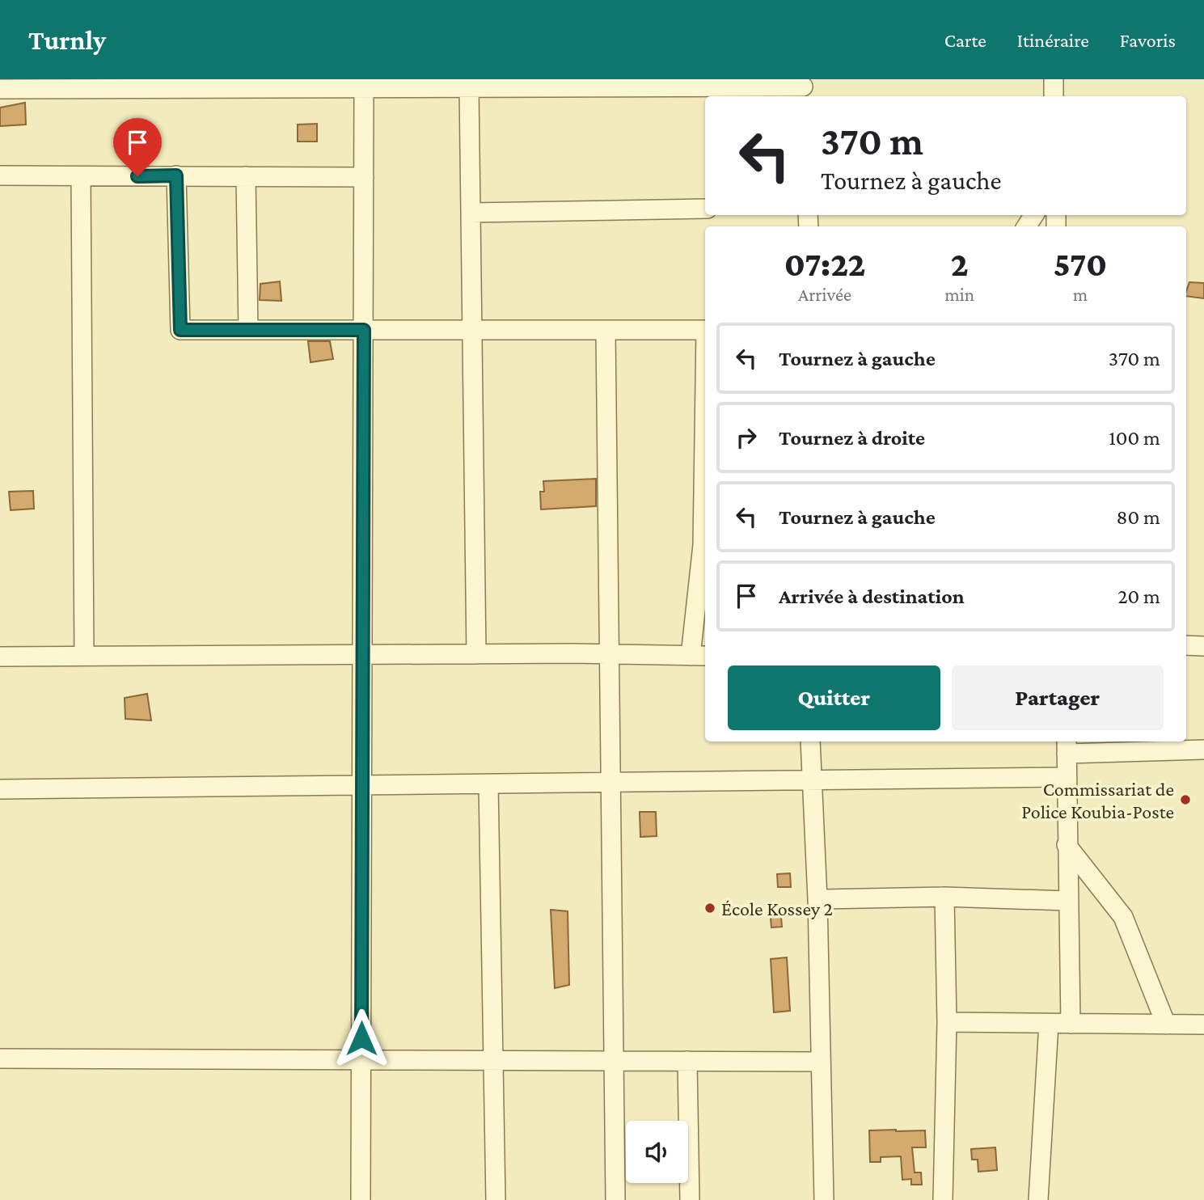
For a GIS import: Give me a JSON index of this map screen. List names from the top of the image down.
{
  "places": ["Commissariat de Police Koubia-Poste", "École Kossey 2"],
  "page": {
    "header": "Turnly",
    "nav": ["Carte", "Itinéraire", "Favoris"],
    "turn": ["370 m", "Tournez à gauche"],
    "eta": [
      "07:22",
      "Arrivée",
      "2",
      "min",
      "570",
      "m"
    ],
    "list": [
      {
        "name": "Tournez à gauche",
        "value": "370 m"
      },
      {
        "name": "Tournez à droite",
        "value": "100 m"
      },
      {
        "name": "Tournez à gauche",
        "value": "80 m"
      },
      {
        "name": "Arrivée à destination",
        "value": "20 m"
      }
    ],
    "buttons": ["Quitter", "Partager"]
  }
}
